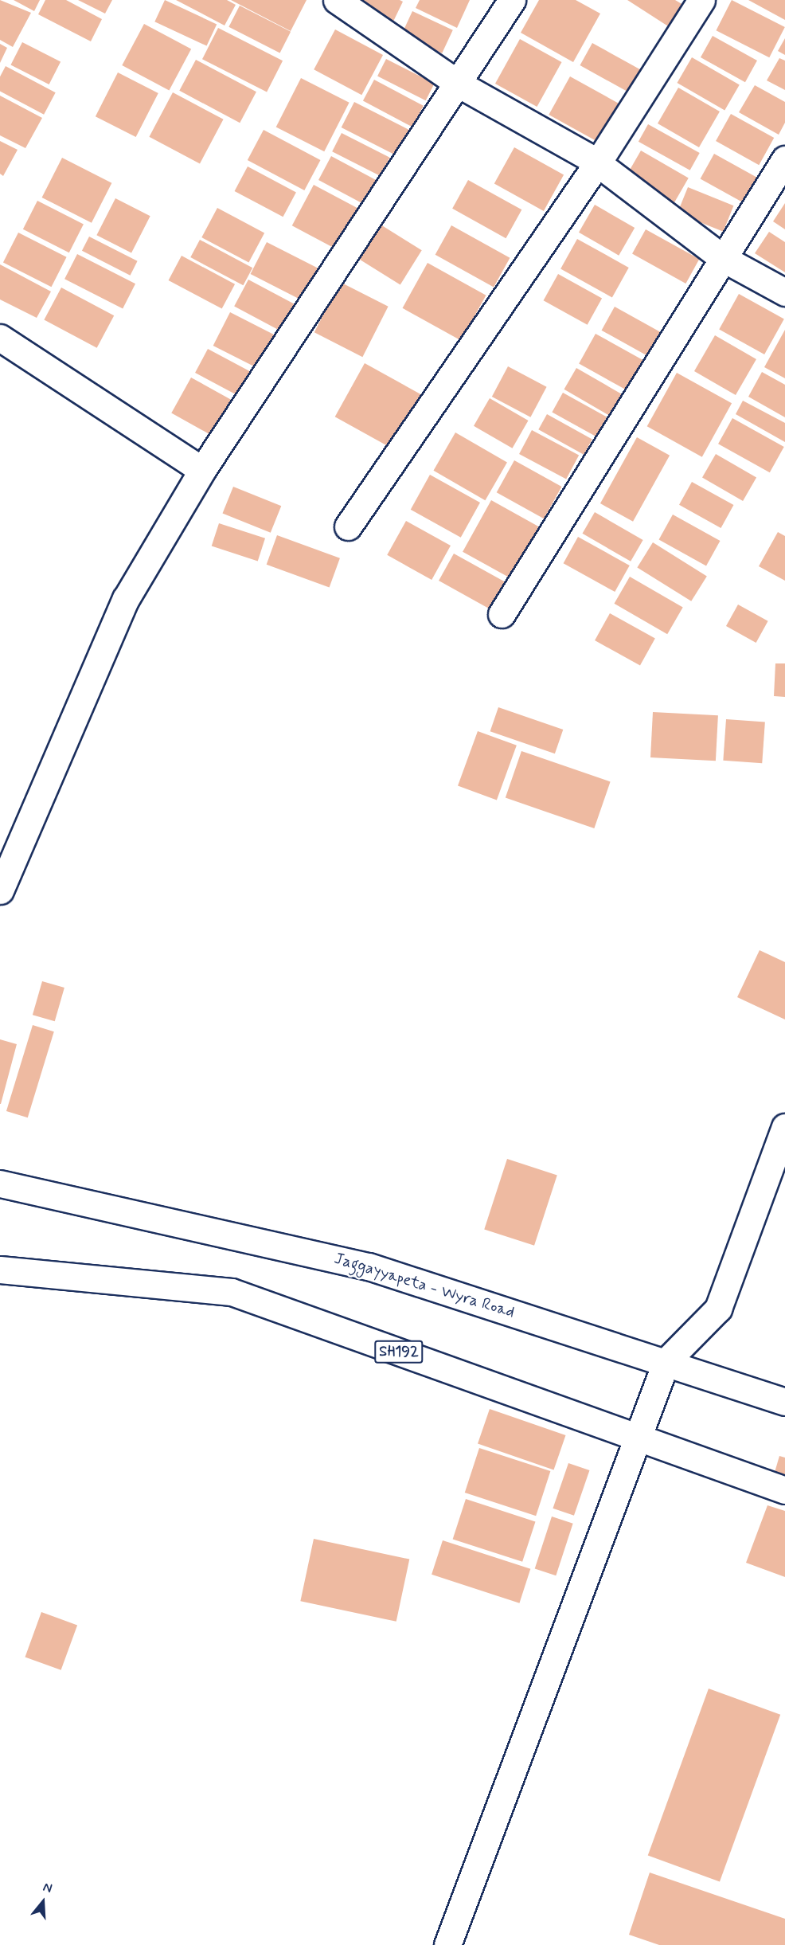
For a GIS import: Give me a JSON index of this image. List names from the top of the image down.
{
  "streets": {
    "street": ["Jaggayyapeta - Wyra Road", "SH192"]
  },
  "north": "top"
}
